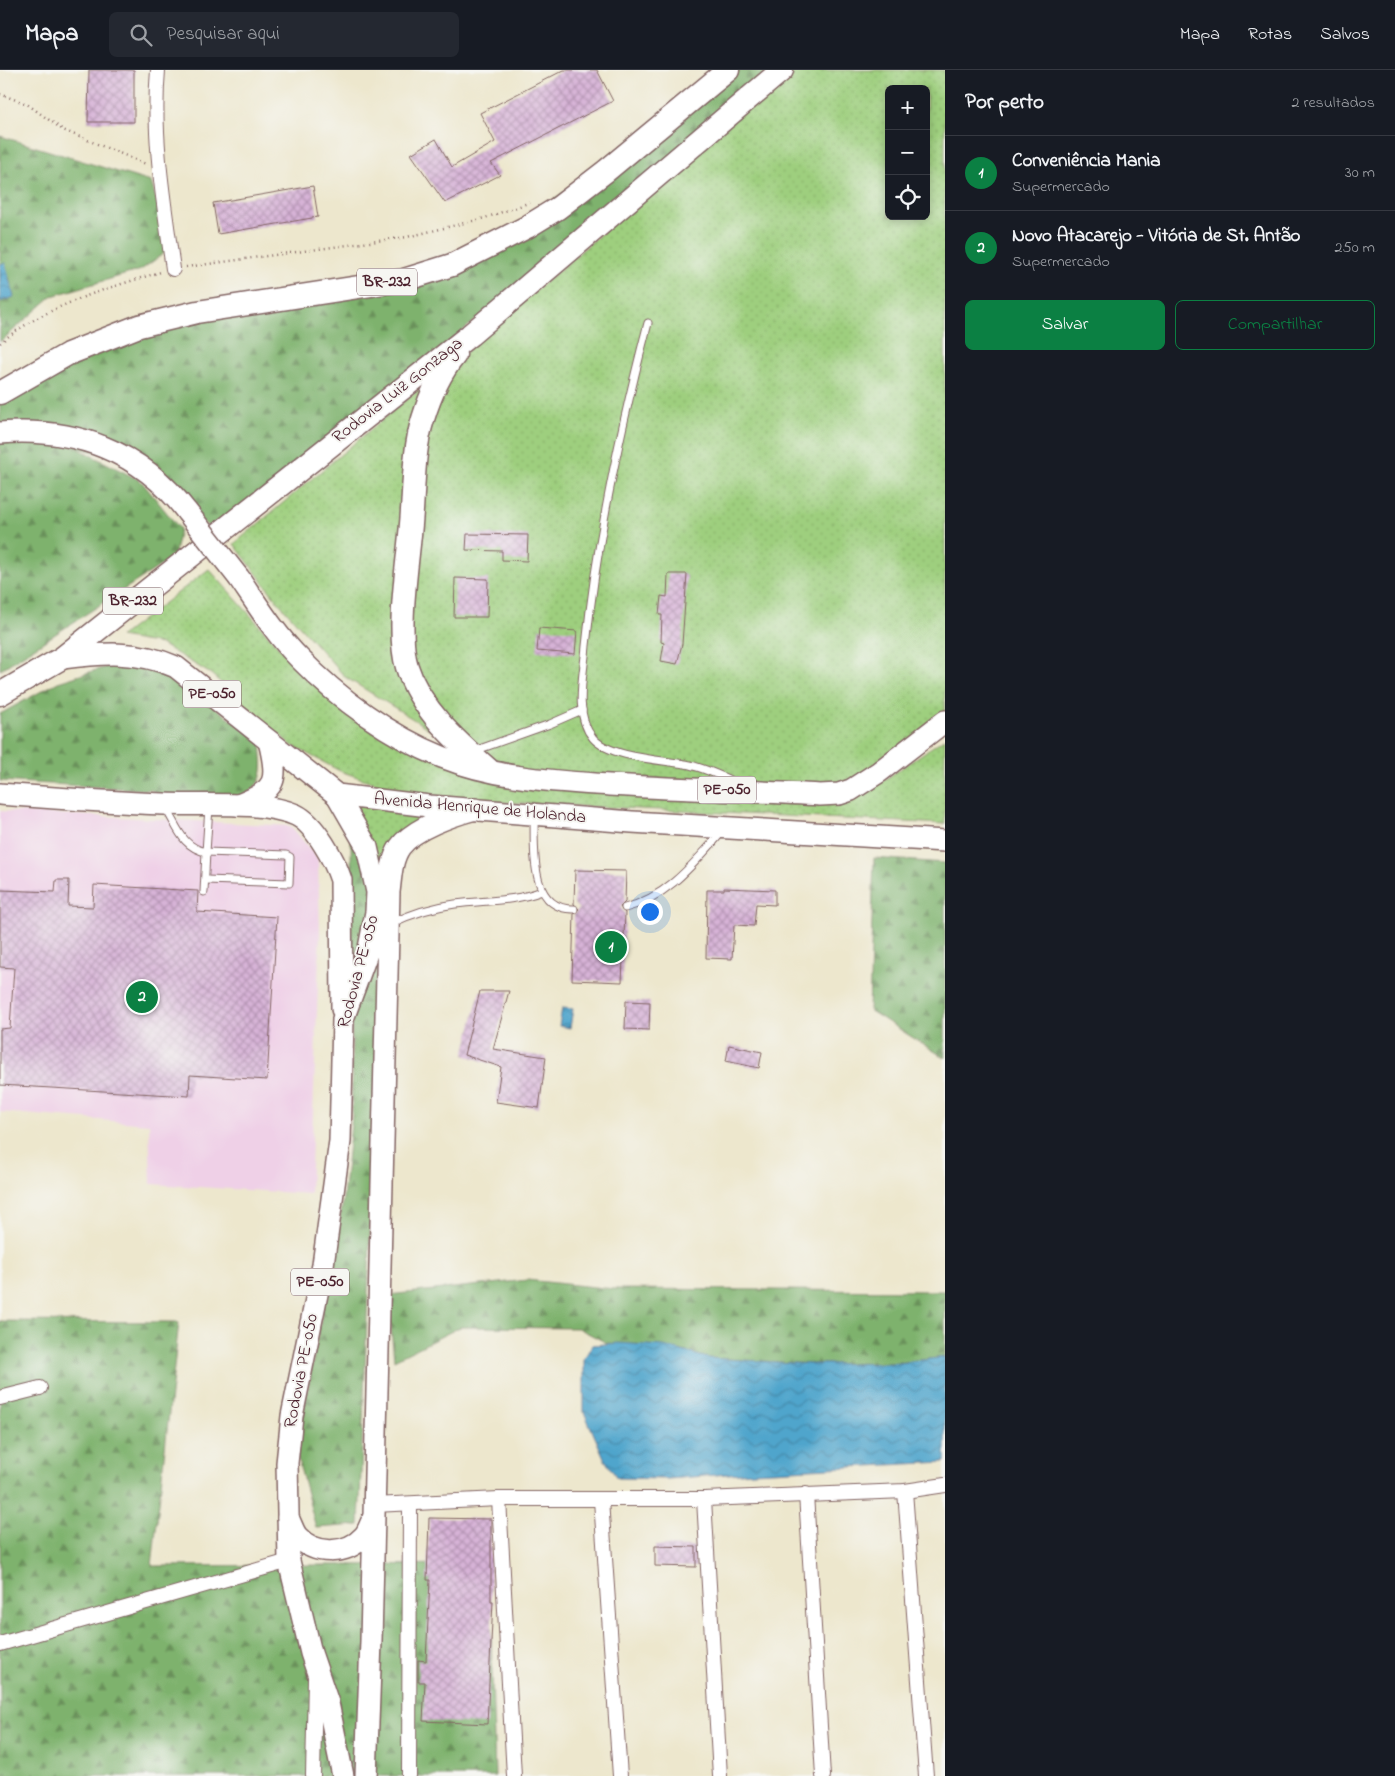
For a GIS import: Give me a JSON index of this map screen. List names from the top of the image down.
{
  "streets": {
    "highway": ["BR-232", "Rodovia Luiz Gonzaga"],
    "main road": ["PE-050", "Avenida Henrique de Holanda", "Rodovia PE-050"]
  },
  "crossings": [
    ["Rodovia Luiz Gonzaga", "PE-050"],
    ["PE-050", "Avenida Henrique de Holanda"],
    ["PE-050", "Rodovia PE-050"],
    ["Avenida Henrique de Holanda", "Rodovia PE-050"]
  ],
  "page": {
    "header": "Mapa",
    "search": "Pesquisar aqui",
    "nav": ["Mapa", "Rotas", "Salvos"],
    "heading": ["Por perto", "2 resultados"],
    "map_buttons": ["+", "−"],
    "list": [
      {
        "mark": "1",
        "name": "Conveniência Mania",
        "note": "Supermercado",
        "value": "30 m"
      },
      {
        "mark": "2",
        "name": "Novo Atacarejo - Vitória de St. Antão",
        "note": "Supermercado",
        "value": "250 m"
      }
    ],
    "buttons": ["Salvar", "Compartilhar"],
    "pins": ["1", "2"]
  }
}
